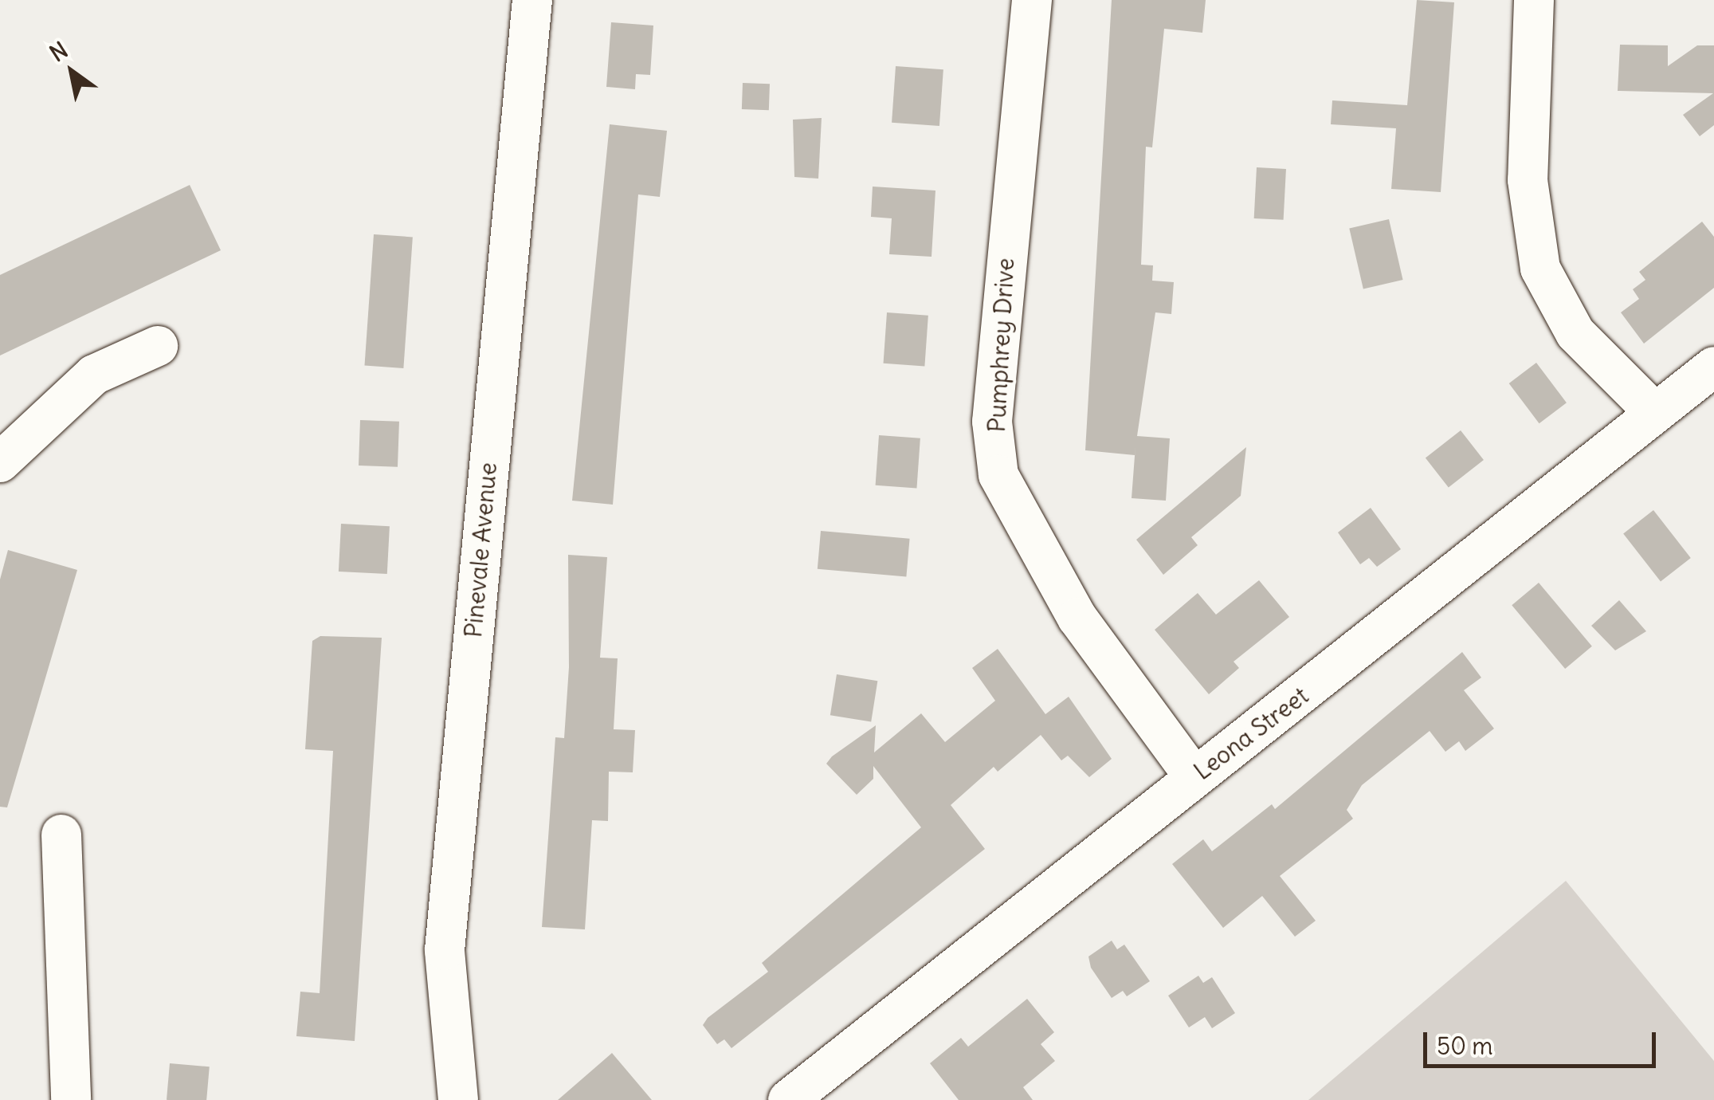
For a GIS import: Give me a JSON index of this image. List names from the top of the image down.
{
  "streets": {
    "street": ["Pumphrey Drive", "Pinevale Avenue", "Leona Street"]
  },
  "crossings": [
    ["Pumphrey Drive", "Leona Street"]
  ],
  "scale_bar": "50 m",
  "north": "top left"
}
